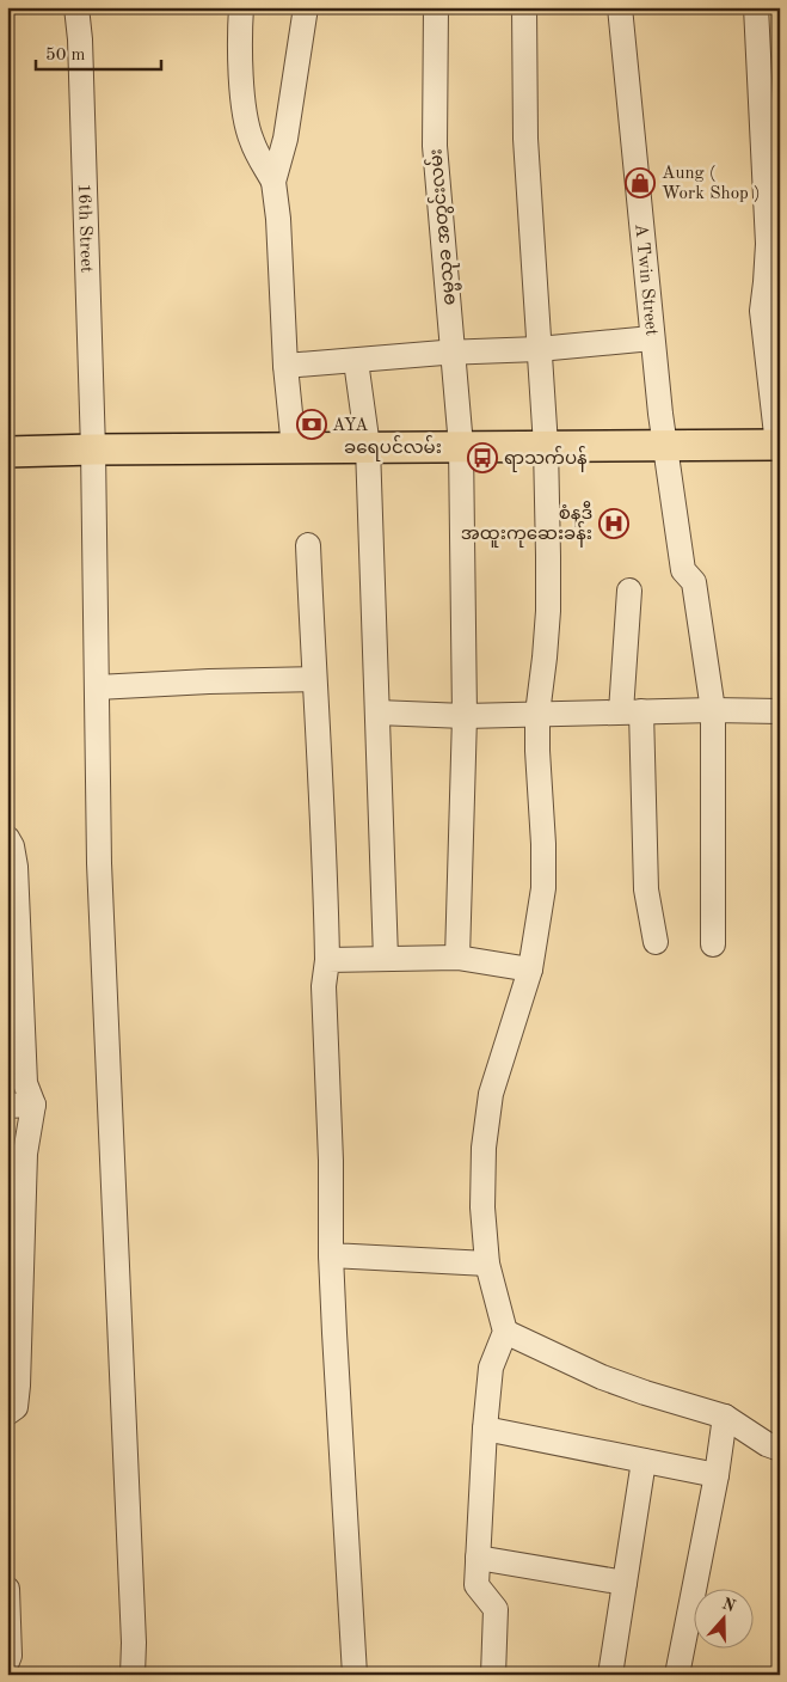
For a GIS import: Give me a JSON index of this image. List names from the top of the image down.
{
  "streets": {
    "main road": ["ခရေပင်လမ်း"],
    "street": ["ဓမ္မသုခ အတွင်းလမ်း", "16th Street", "A Twin Street"]
  },
  "crossings": [
    ["ဓမ္မသုခ အတွင်းလမ်း", "ခရေပင်လမ်း"],
    ["16th Street", "ခရေပင်လမ်း"],
    ["A Twin Street", "ခရေပင်လမ်း"]
  ],
  "places": {
    "shop": ["Aung ( Work Shop )"],
    "bank": ["AYA"],
    "bus stop": ["ရာသက်ပန်"],
    "hospital": ["စံနဒီ အထူးကုဆေးခန်း"]
  },
  "scale_bar": "50 m",
  "north": "top"
}
